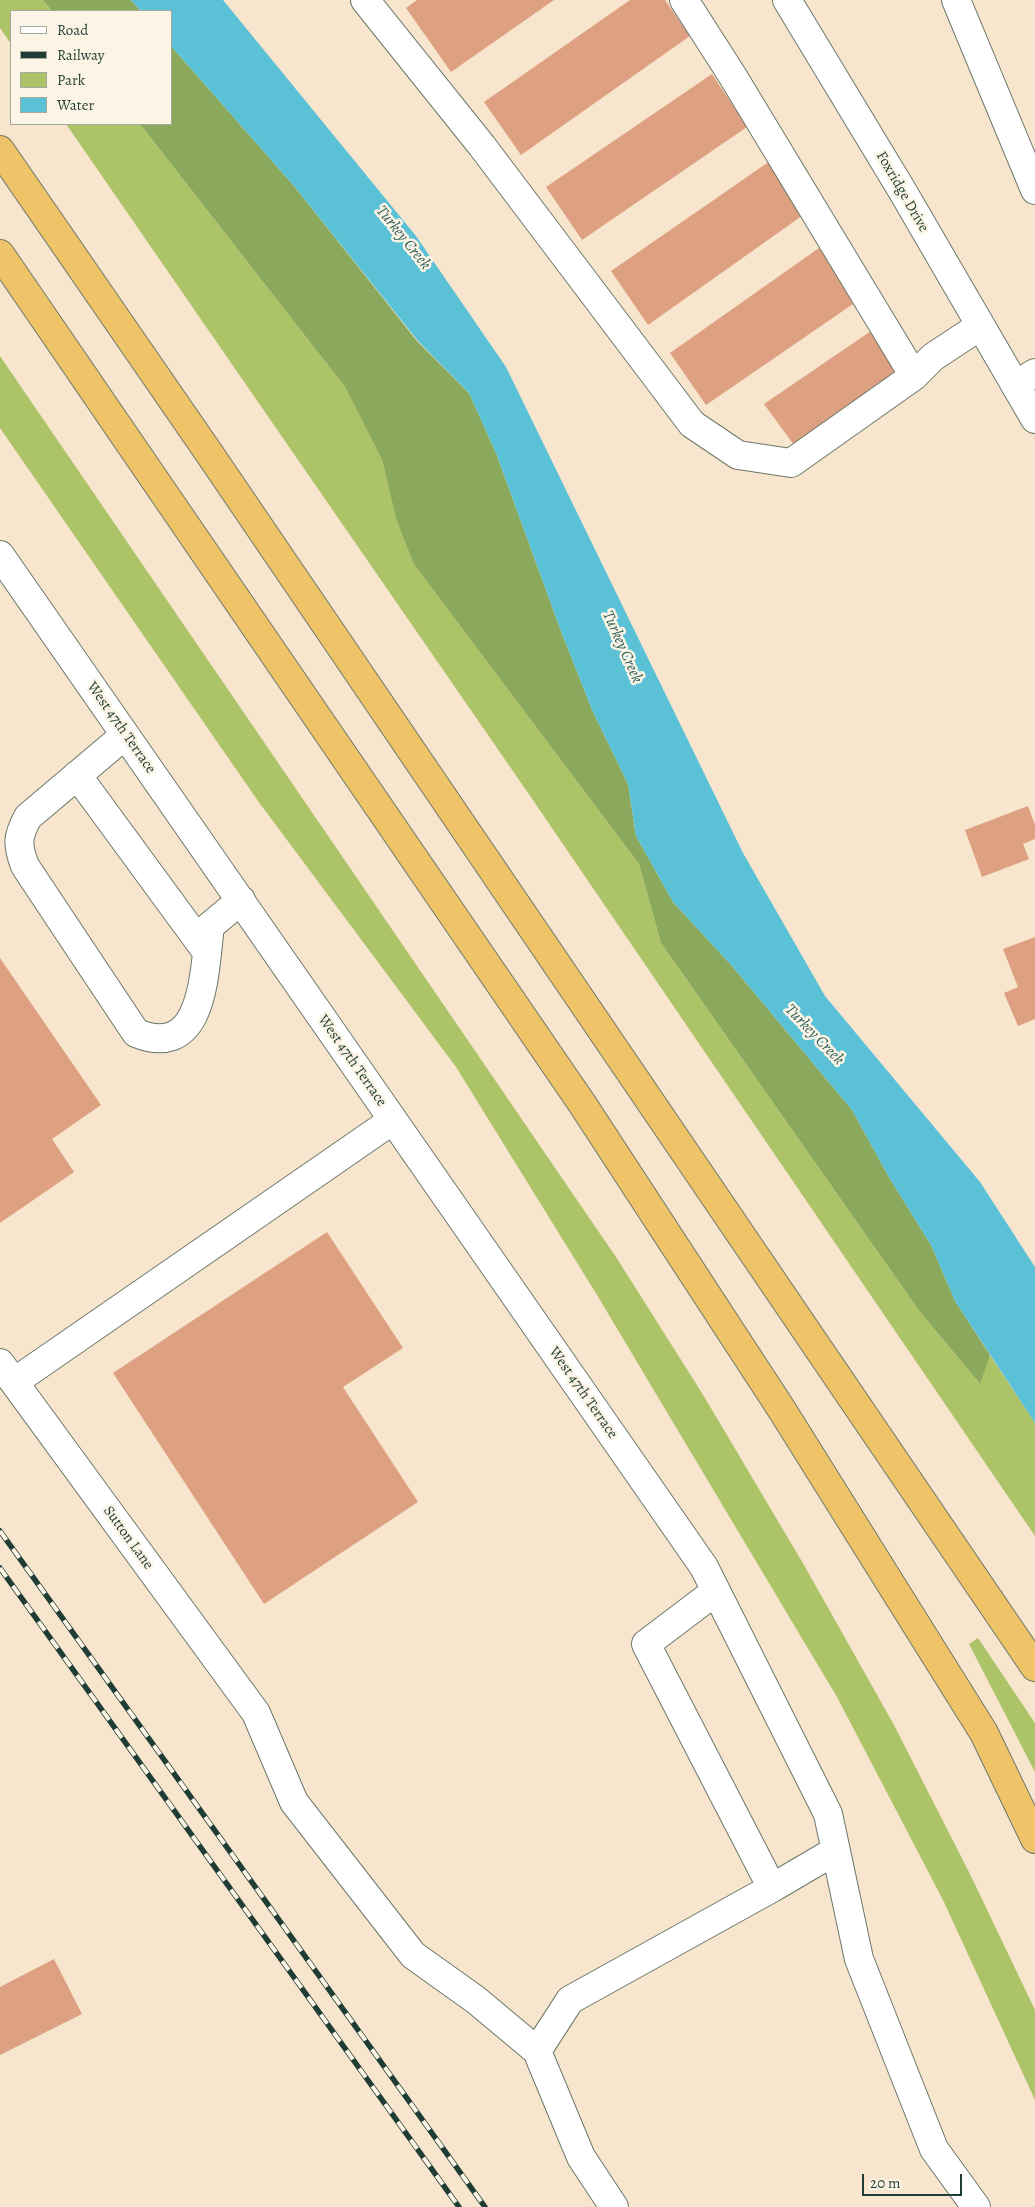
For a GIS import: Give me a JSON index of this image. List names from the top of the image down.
{
  "streets": {
    "street": ["Foxridge Drive", "West 47th Terrace", "Sutton Lane"]
  },
  "water": ["Turkey Creek"],
  "legend": [
    "Road",
    "Railway",
    "Park",
    "Water"
  ],
  "scale_bar": "20 m"
}
